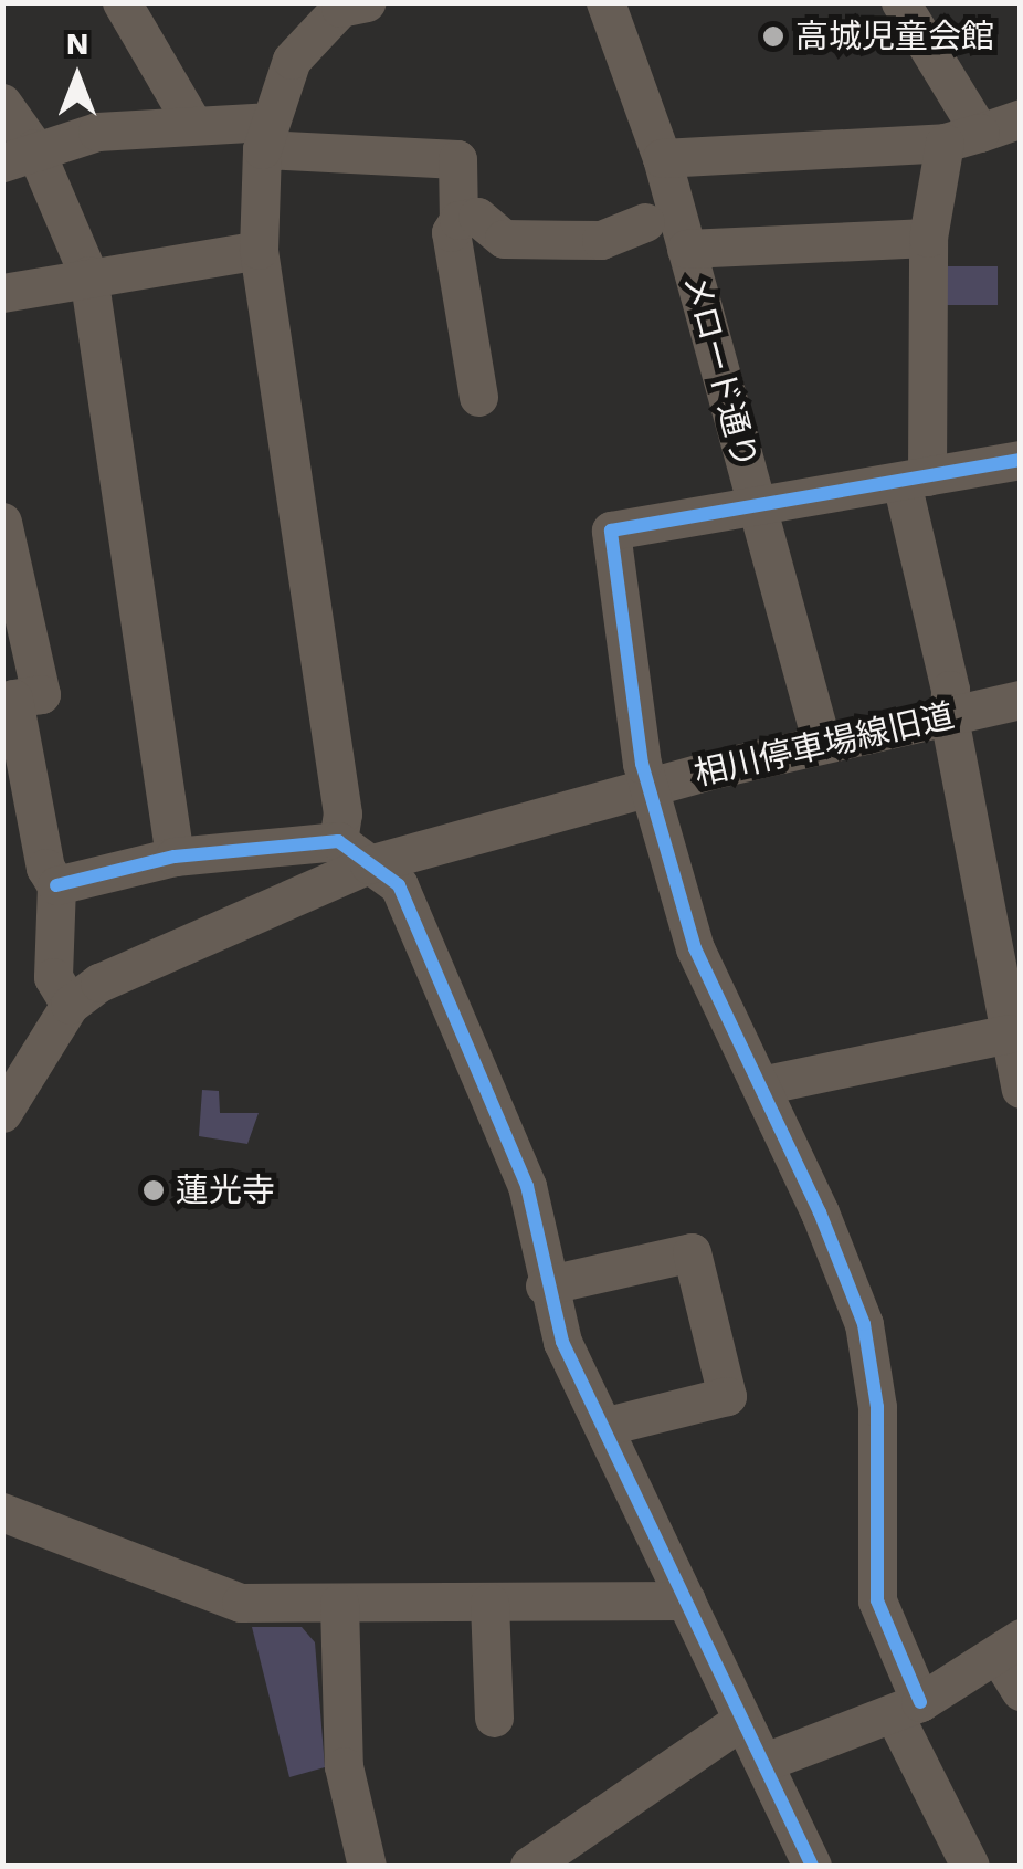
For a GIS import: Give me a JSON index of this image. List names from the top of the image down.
{
  "streets": {
    "street": ["メロード通り", "相川停車場線旧道"]
  },
  "crossings": [
    ["メロード通り", "相川停車場線旧道"]
  ],
  "places": ["高城児童会館", "蓮光寺"],
  "north": "top"
}
